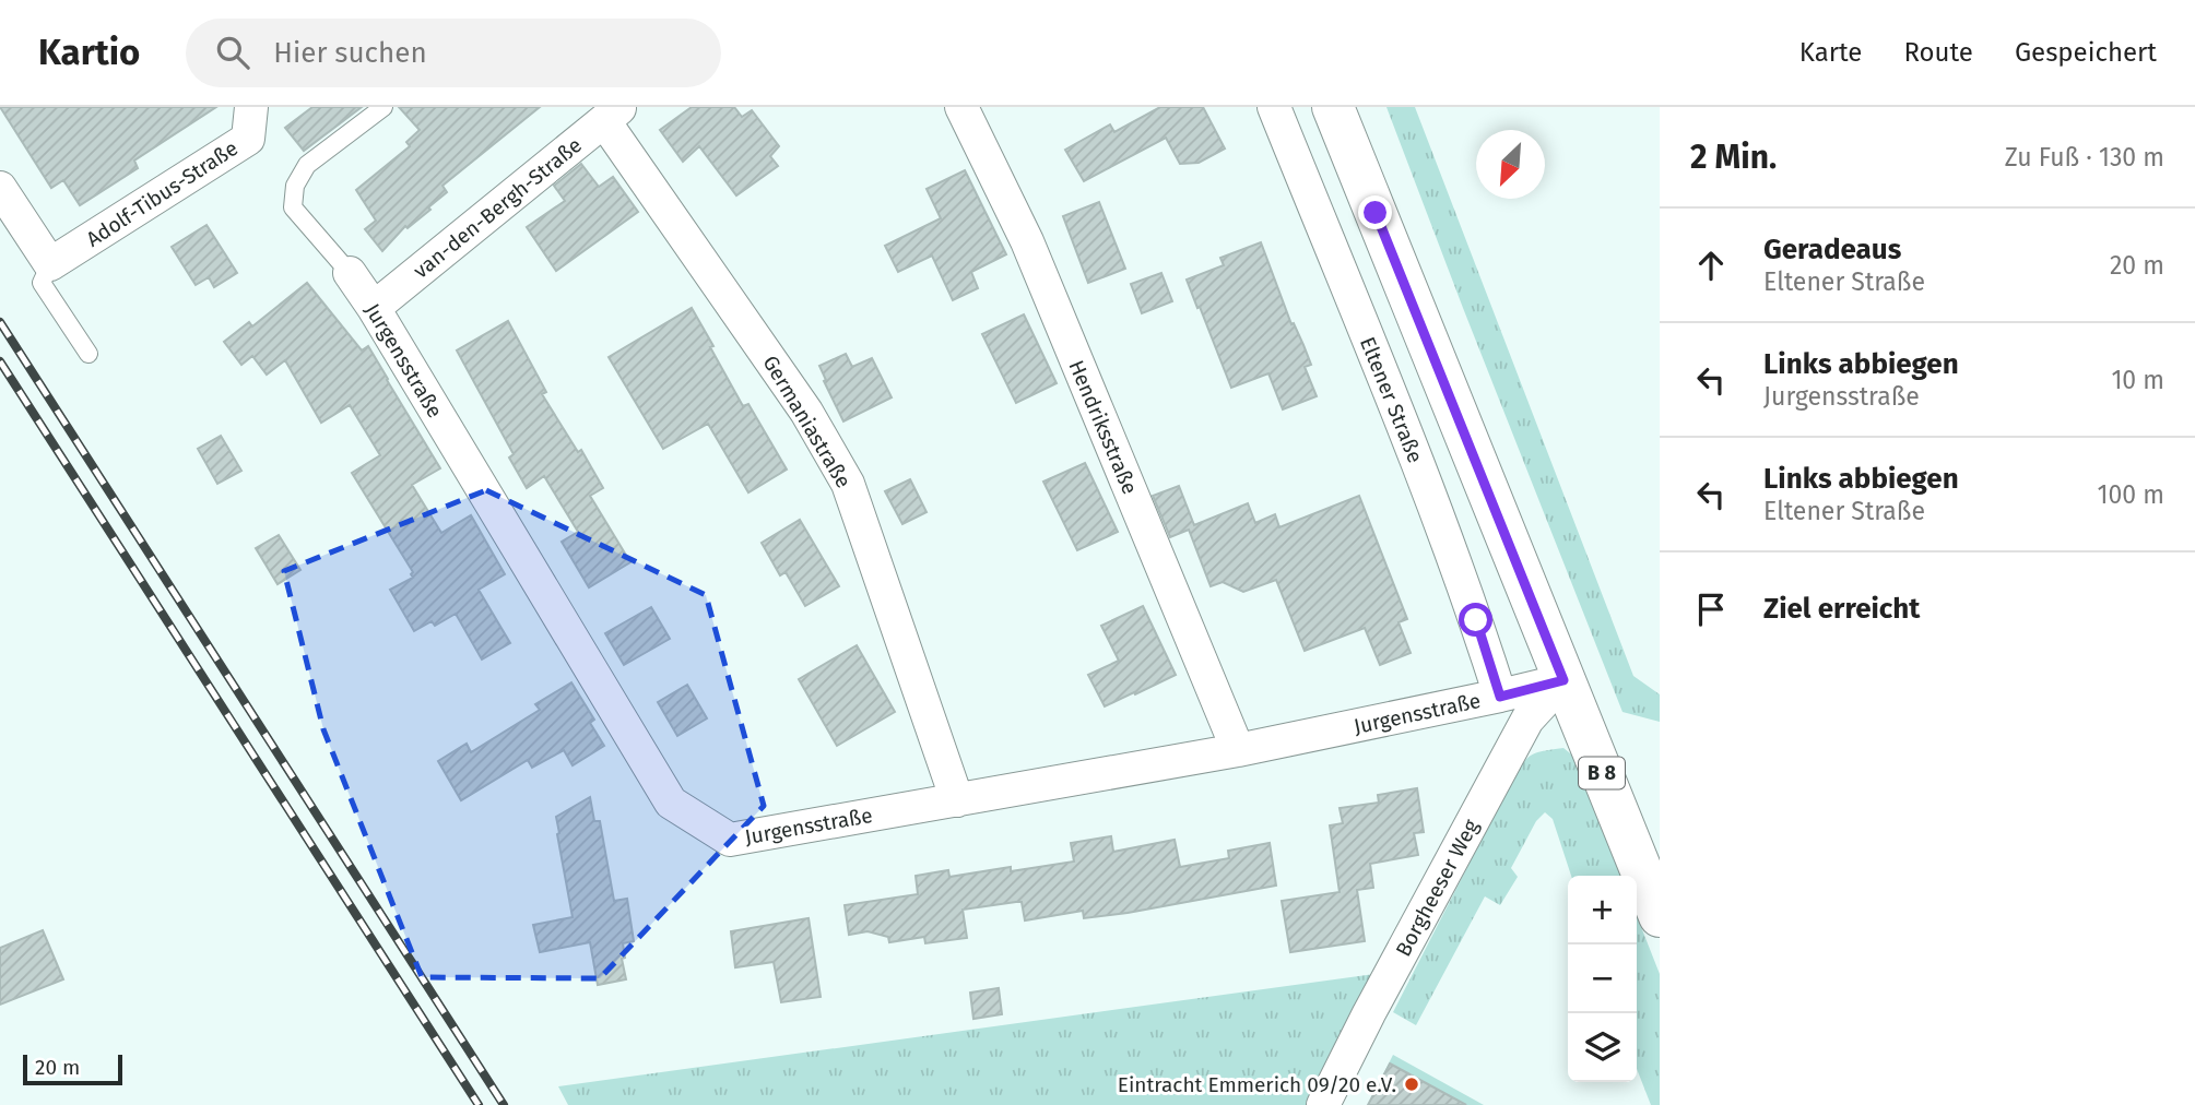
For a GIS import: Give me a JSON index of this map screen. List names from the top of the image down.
{
  "streets": {
    "main road": ["B 8"],
    "street": [
      "Adolf-Tibus-Straße",
      "van-den-Bergh-Straße",
      "Jurgensstraße",
      "Eltener Straße",
      "Germaniastraße",
      "Hendriksstraße",
      "Borgheeser Weg"
    ]
  },
  "crossings": [
    ["van-den-Bergh-Straße", "Jurgensstraße"],
    ["van-den-Bergh-Straße", "Germaniastraße"],
    ["Jurgensstraße", "Eltener Straße"],
    ["Jurgensstraße", "Germaniastraße"],
    ["Jurgensstraße", "Hendriksstraße"],
    ["Jurgensstraße", "B 8"],
    ["Jurgensstraße", "Borgheeser Weg"],
    ["B 8", "Borgheeser Weg"]
  ],
  "places": ["Eintracht Emmerich 09/20 e.V."],
  "scale_bar": "20 m",
  "north": "bottom left",
  "page": {
    "header": "Kartio",
    "search": "Hier suchen",
    "nav": ["Karte", "Route", "Gespeichert"],
    "heading": ["2 Min.", "Zu Fuß · 130 m"],
    "list": [
      ["Geradeaus", "Eltener Straße", "20 m"],
      ["Links abbiegen", "Jurgensstraße", "10 m"],
      ["Links abbiegen", "Eltener Straße", "100 m"],
      "Ziel erreicht"
    ],
    "map_buttons": ["+", "−"],
    "scale": "20 m"
  }
}
